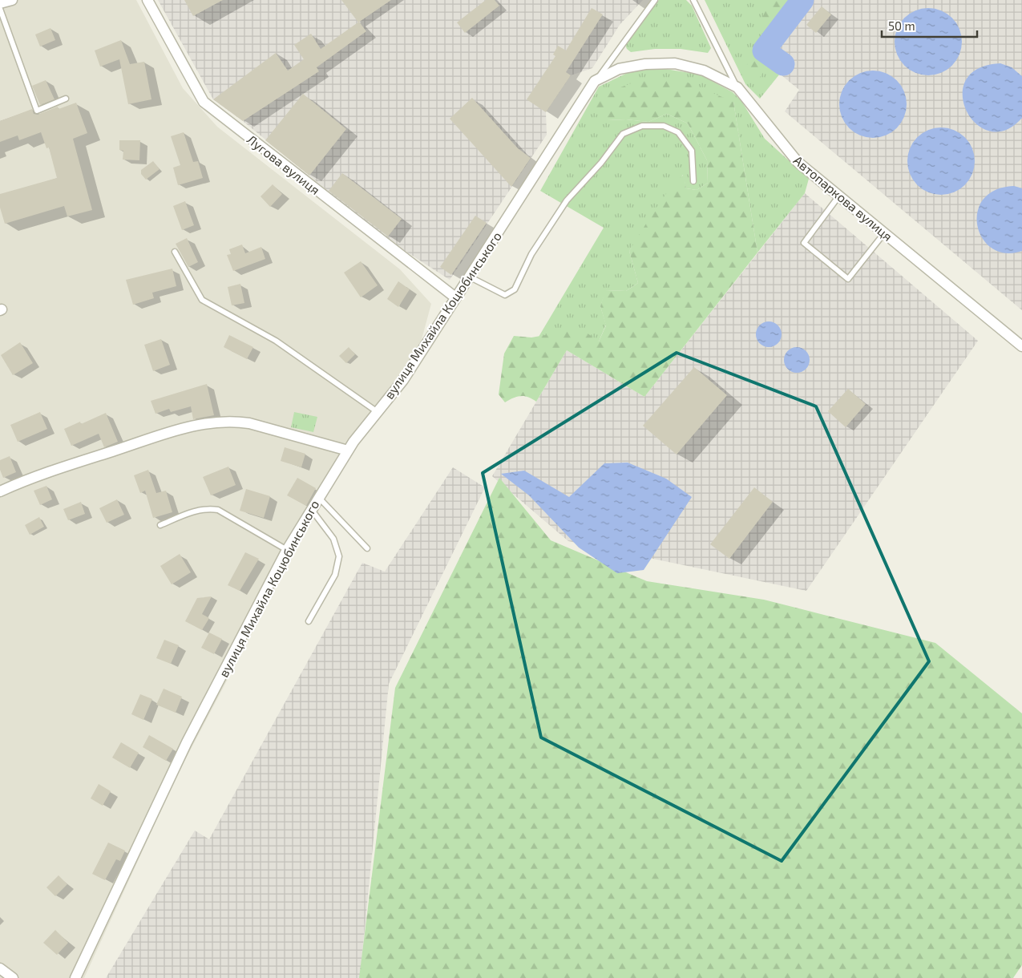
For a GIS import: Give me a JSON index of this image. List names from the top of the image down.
{
  "streets": {
    "street": ["Лугова вулиця", "Автопаркова вулиця", "вулиця Михайла Коцюбинського"]
  },
  "crossings": [
    ["Лугова вулиця", "вулиця Михайла Коцюбинського"],
    ["Автопаркова вулиця", "вулиця Михайла Коцюбинського"]
  ],
  "scale_bar": "50 m"
}
